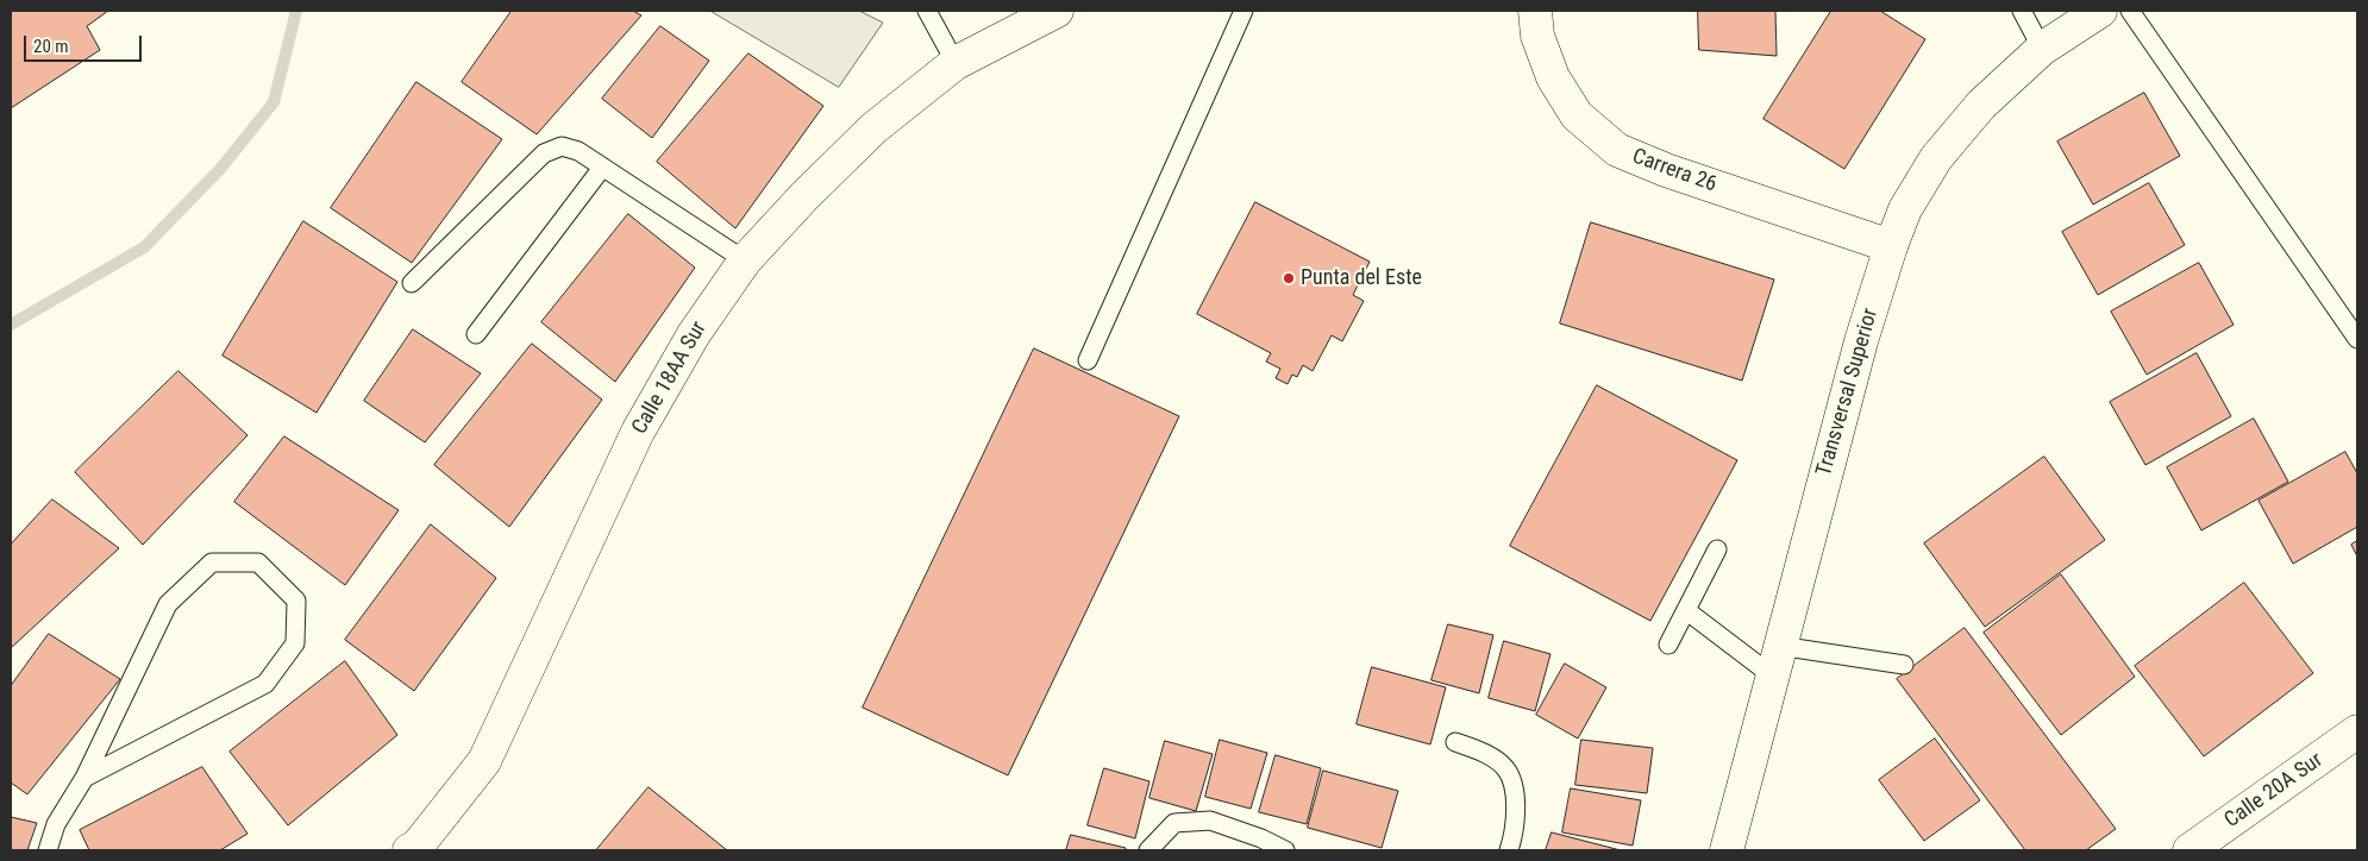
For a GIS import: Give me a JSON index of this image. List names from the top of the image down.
{
  "streets": {
    "street": [
      "Carrera 26",
      "Calle 18AA Sur",
      "Transversal Superior",
      "Calle 20A Sur"
    ]
  },
  "crossings": [
    ["Carrera 26", "Transversal Superior"]
  ],
  "places": ["Punta del Este"],
  "scale_bar": "20 m"
}
